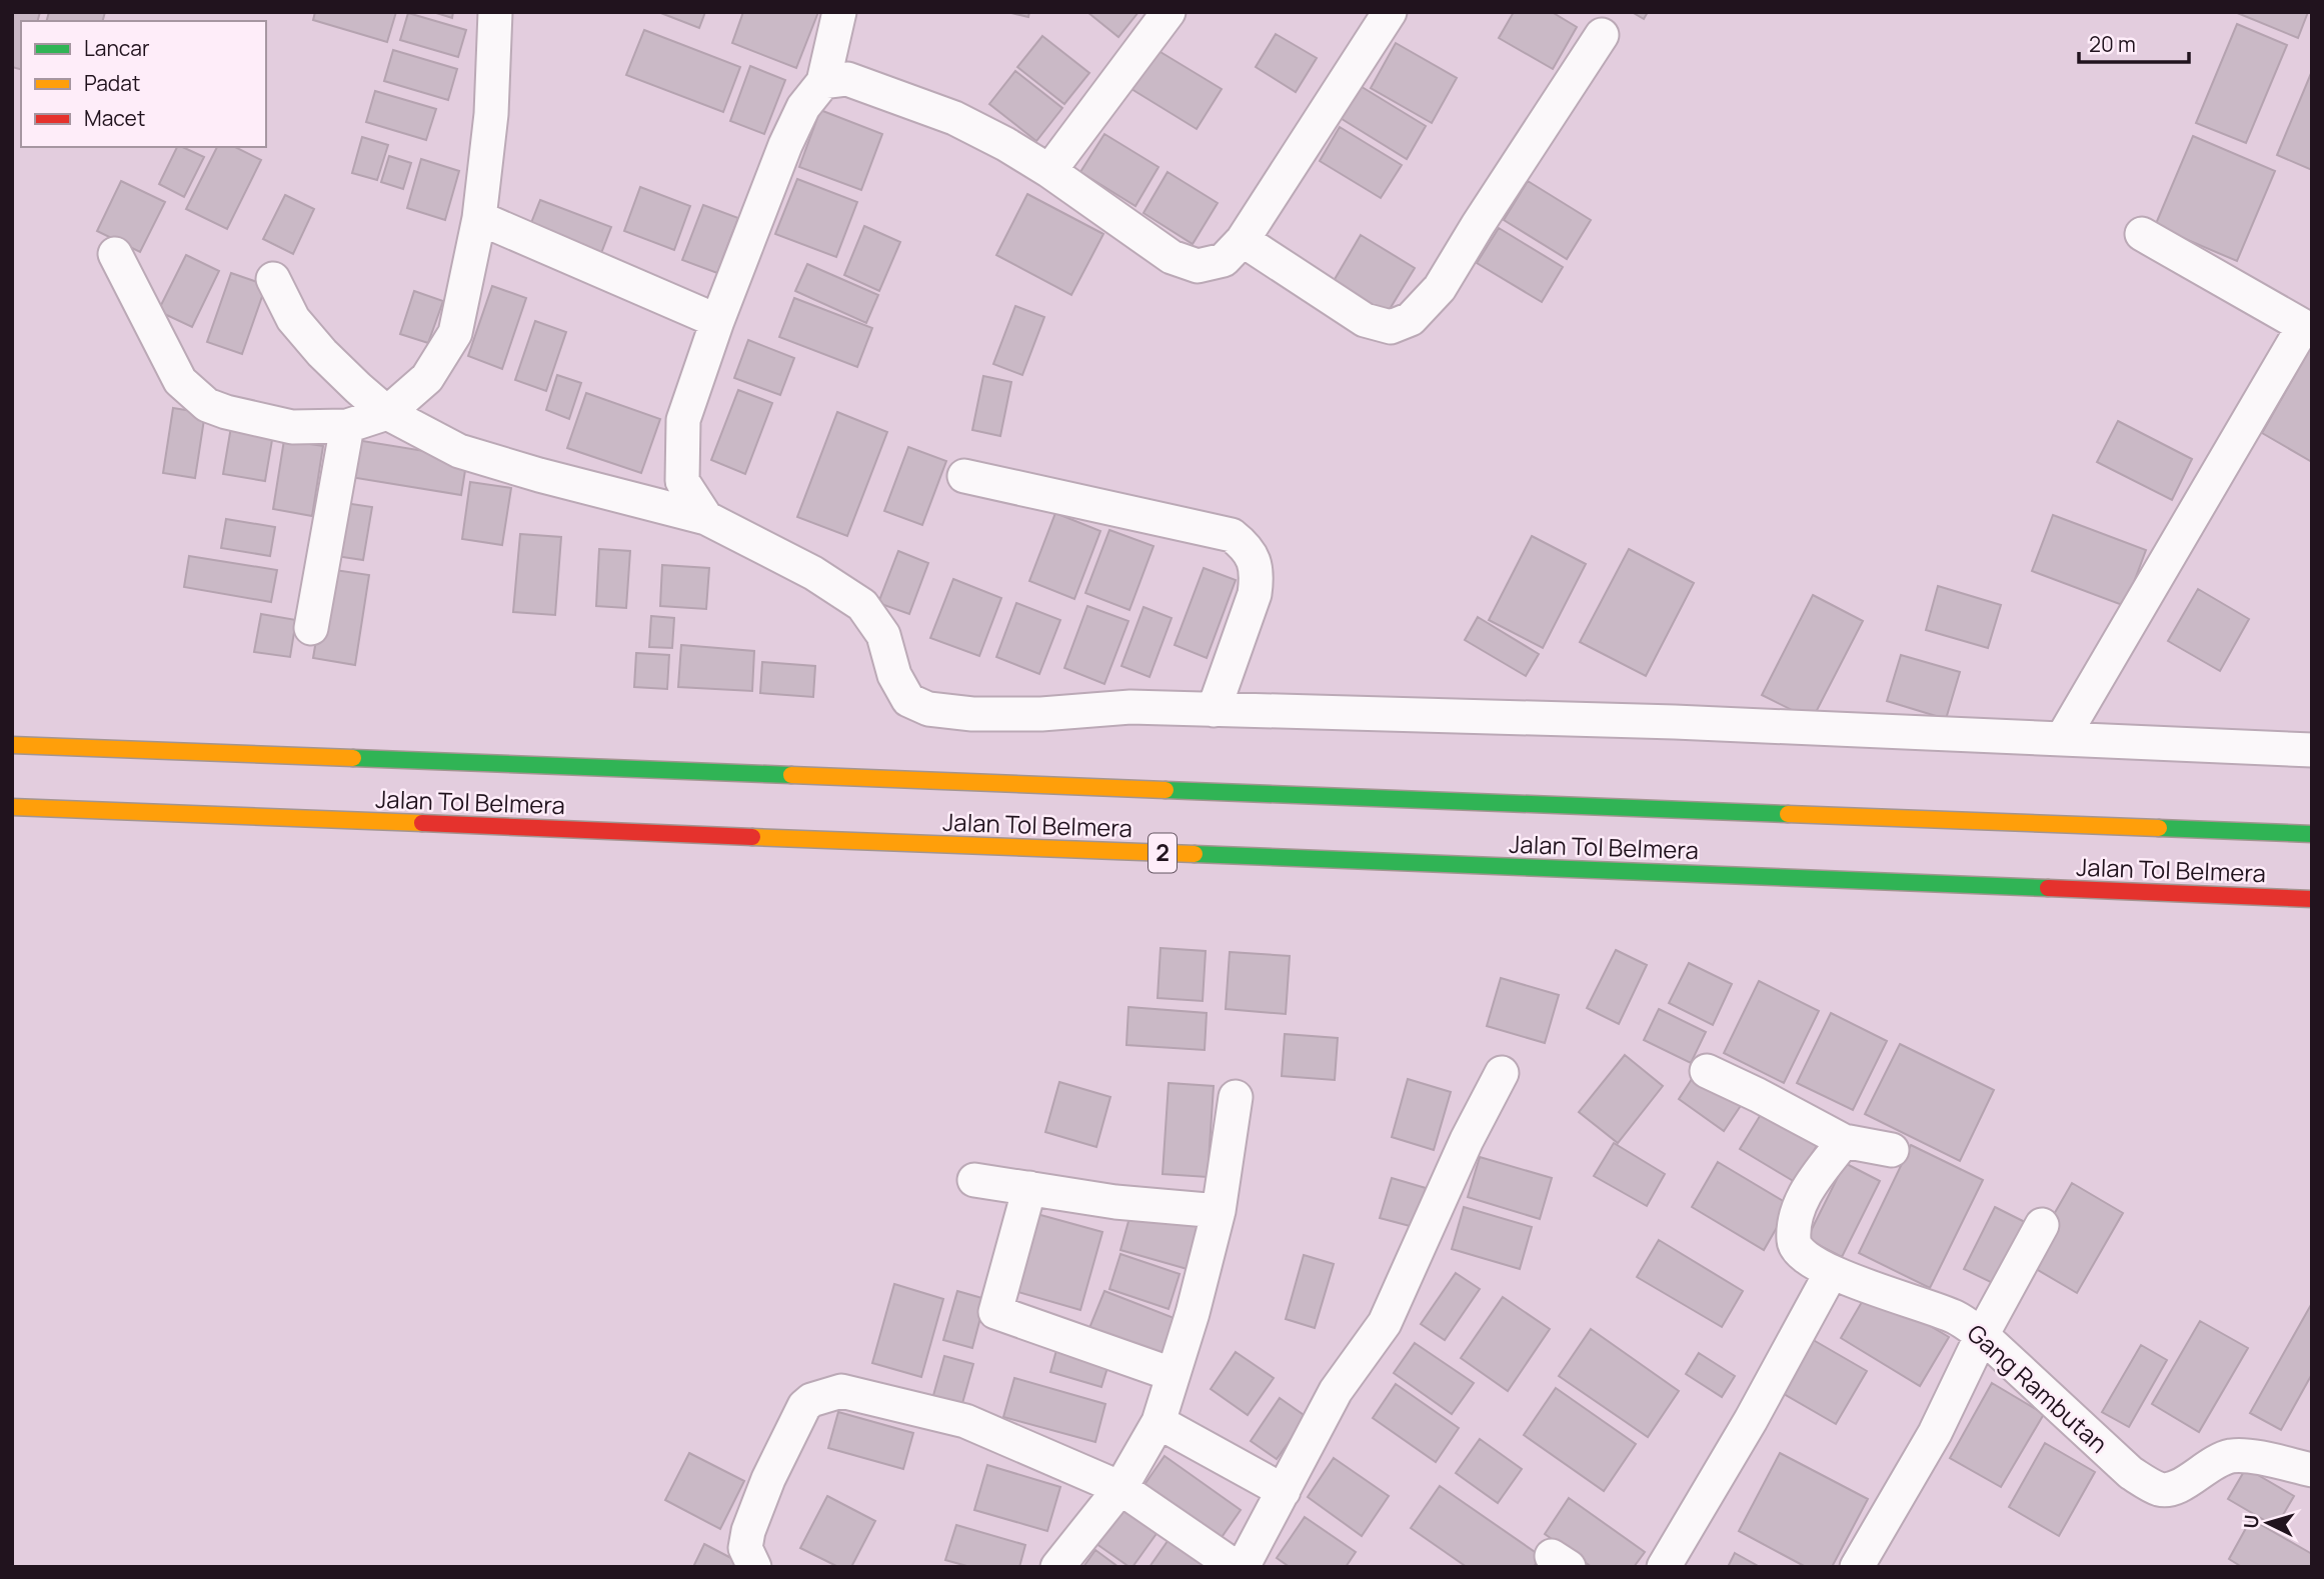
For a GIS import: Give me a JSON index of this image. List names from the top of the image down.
{
  "streets": {
    "highway": ["Jalan Tol Belmera", "2"],
    "street": ["Gang Rambutan"]
  },
  "legend": ["Lancar", "Padat", "Macet"],
  "scale_bar": "20 m",
  "north": "left"
}
